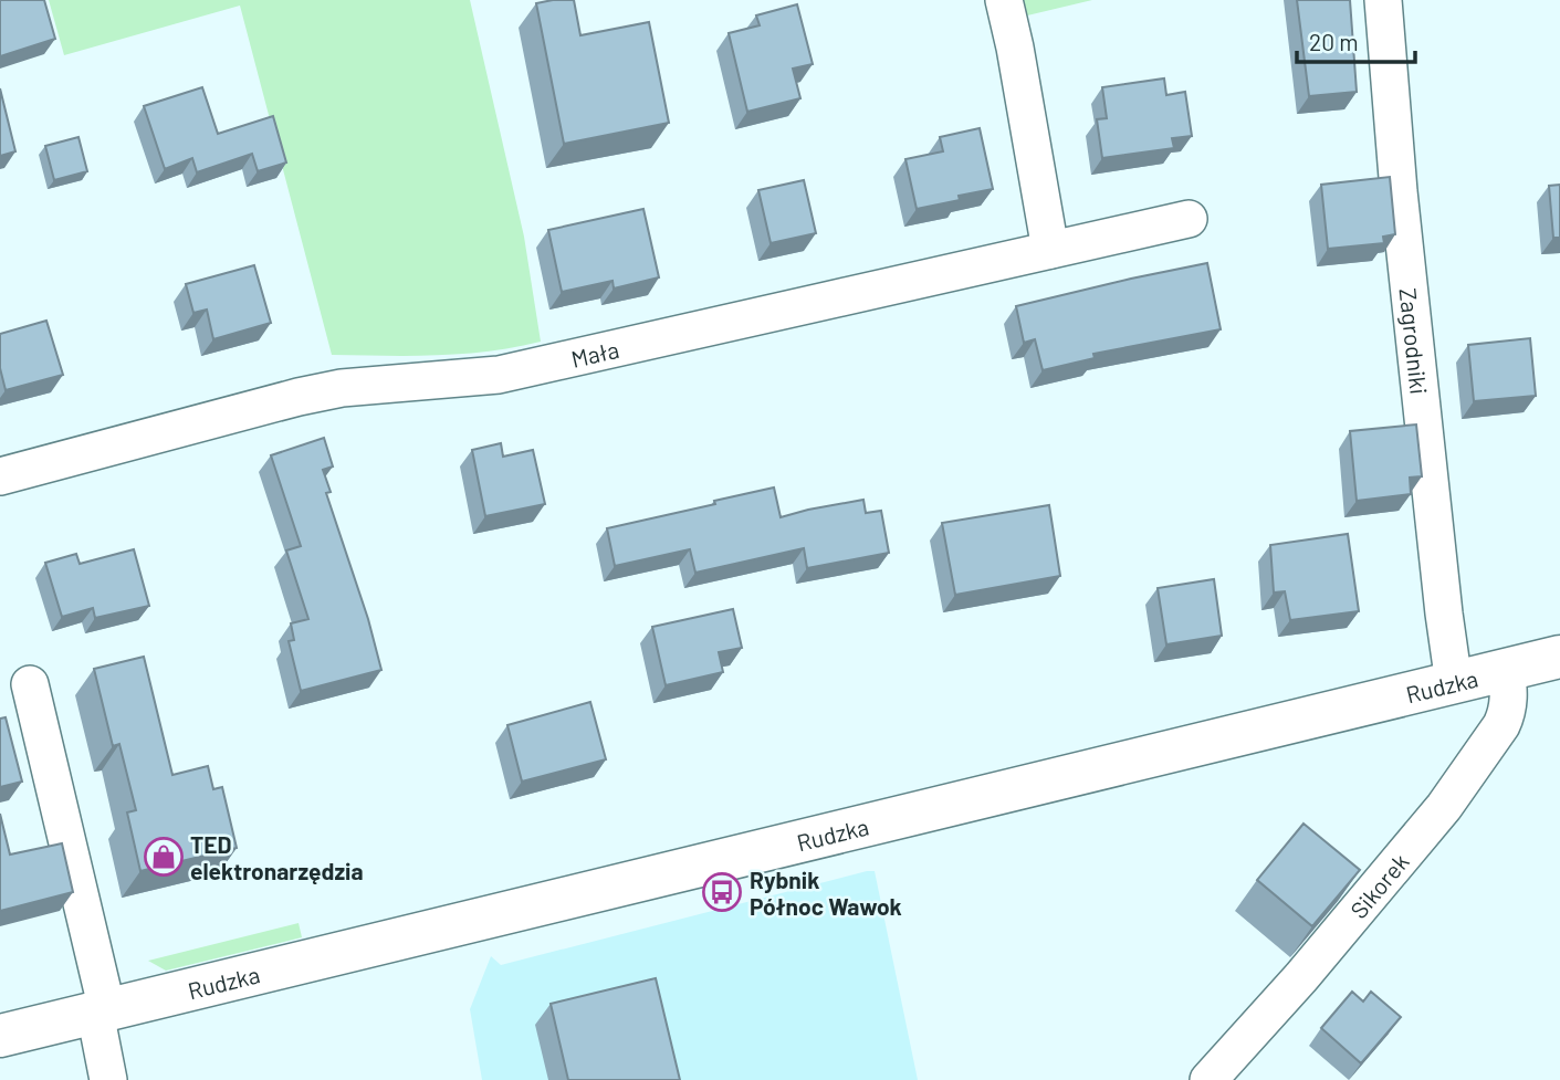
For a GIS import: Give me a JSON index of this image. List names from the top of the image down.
{
  "streets": {
    "main road": ["Rudzka"],
    "street": ["Zagrodniki", "Mała", "Sikorek"]
  },
  "crossings": [
    ["Zagrodniki", "Rudzka"],
    ["Rudzka", "Sikorek"]
  ],
  "places": {
    "shop": ["TED elektronarzędzia"],
    "bus stop": ["Rybnik Północ Wawok"]
  },
  "scale_bar": "20 m"
}
